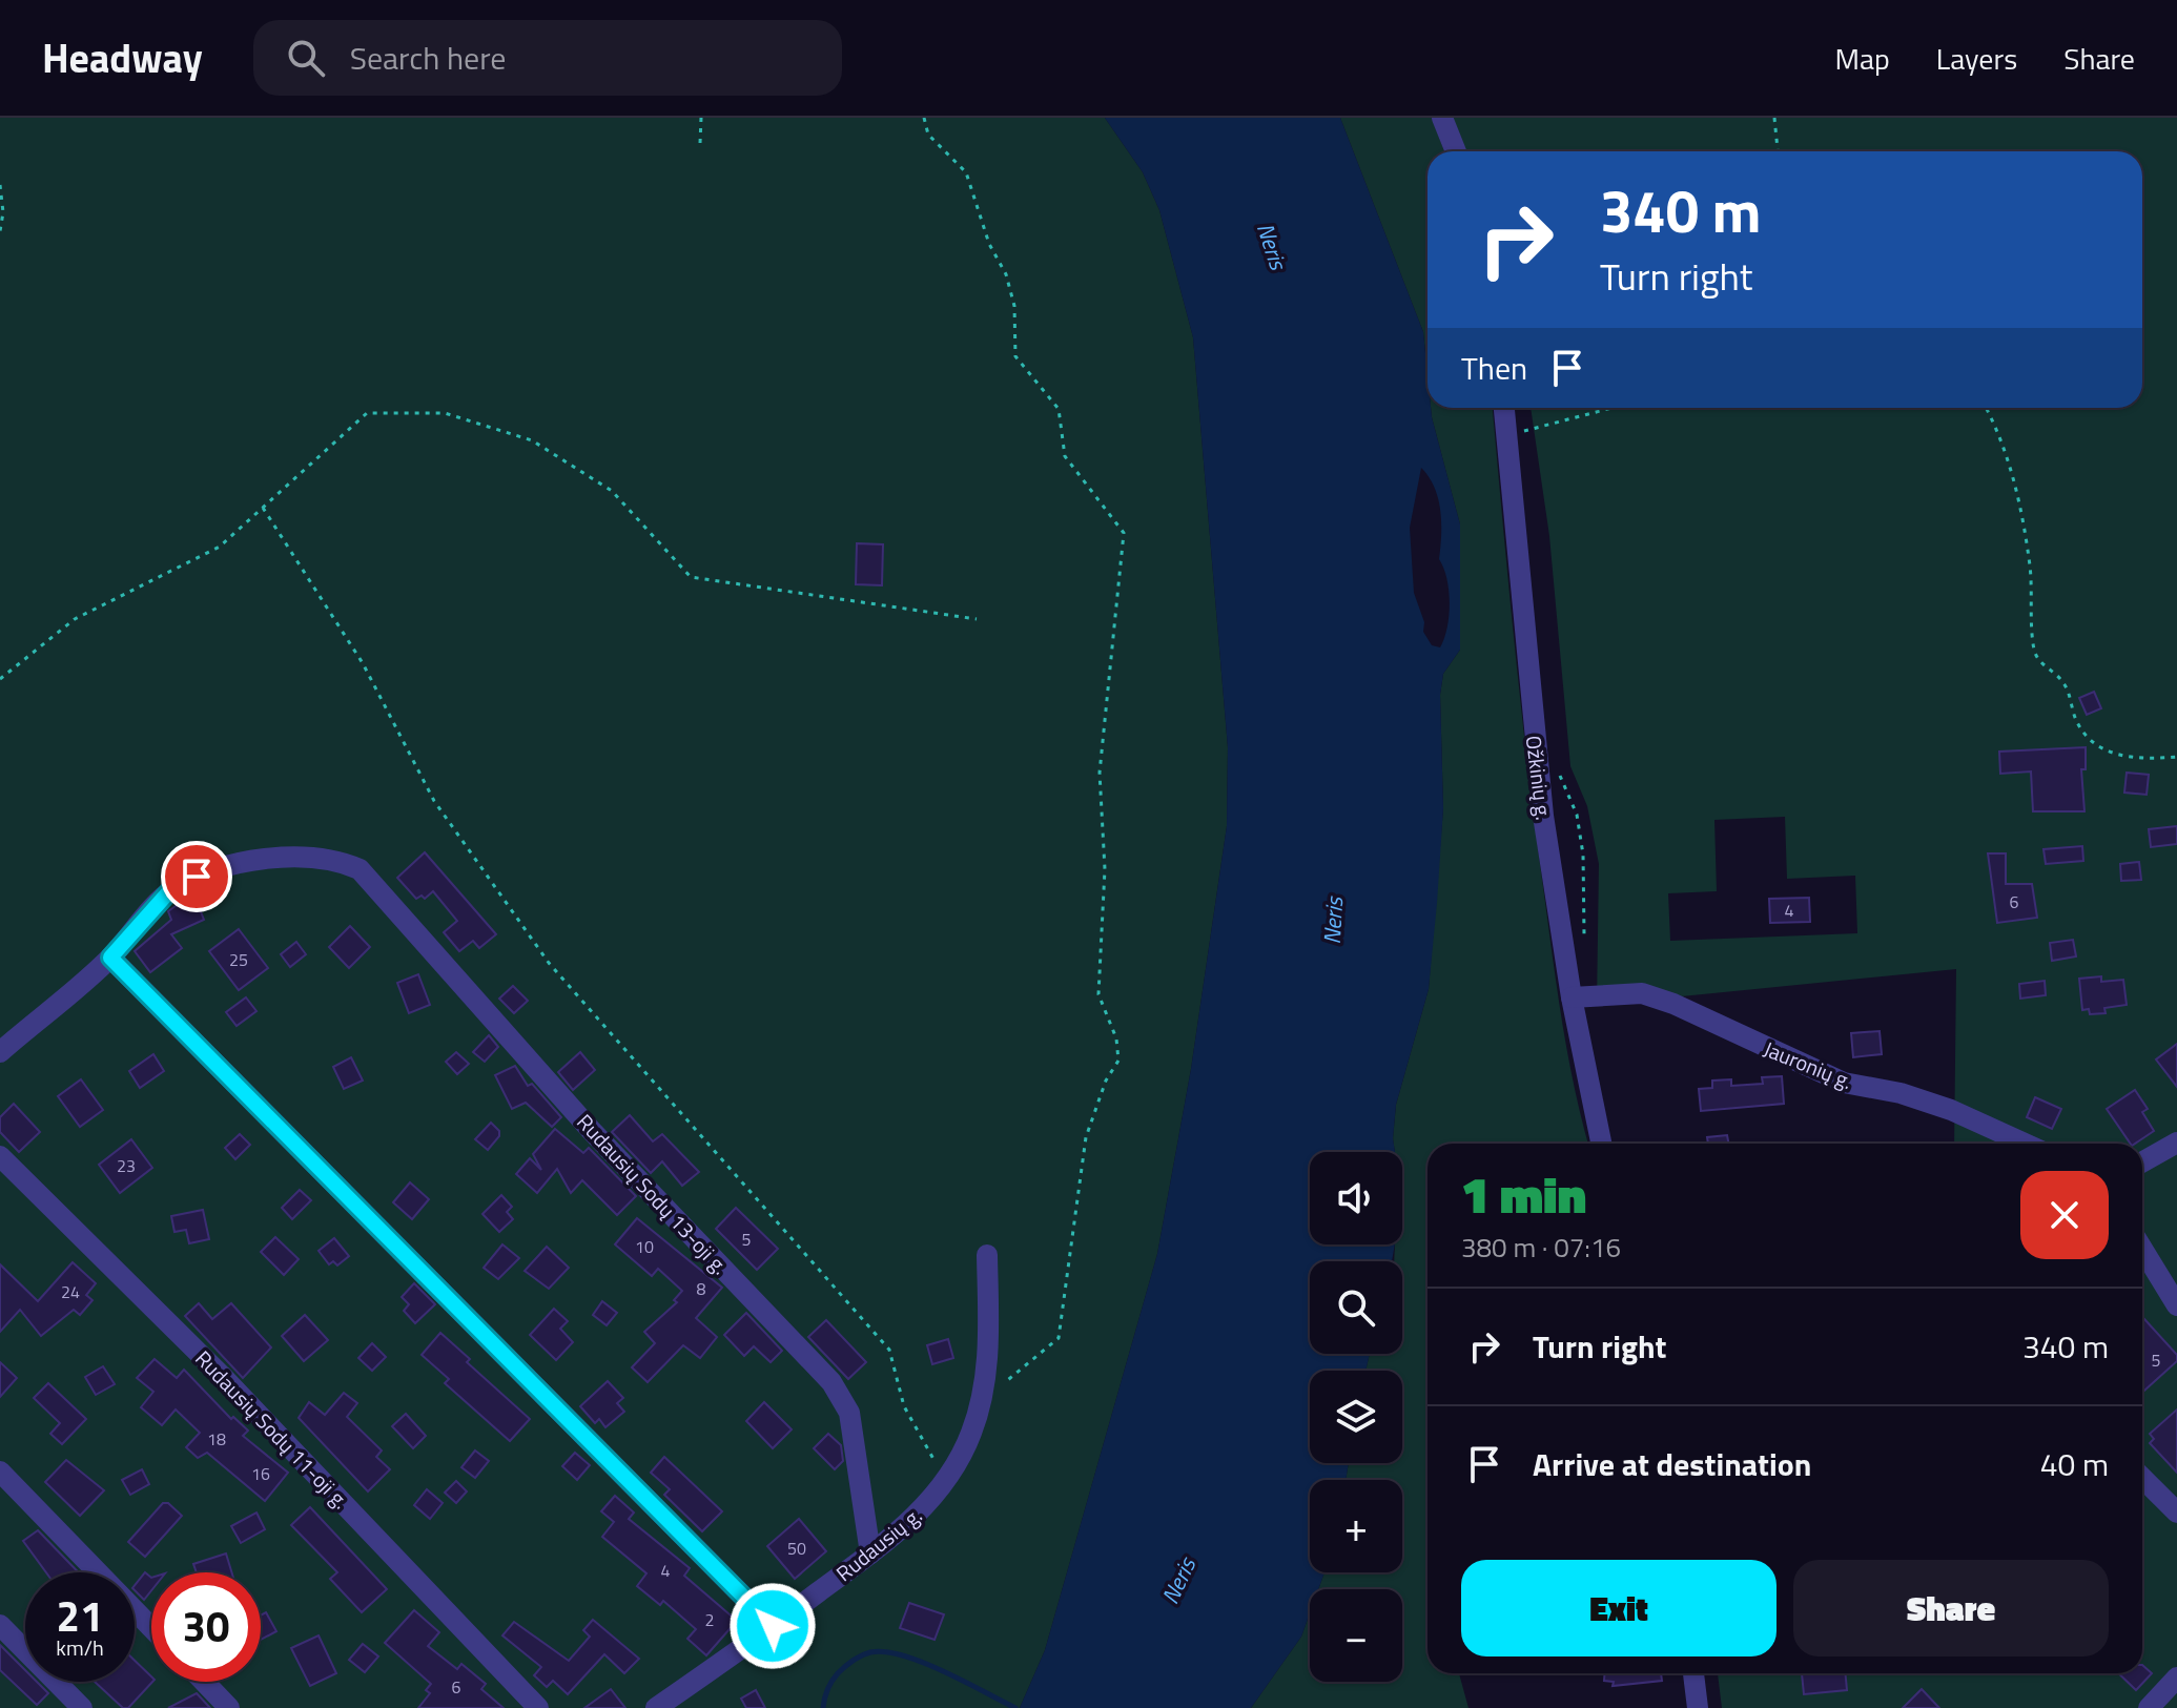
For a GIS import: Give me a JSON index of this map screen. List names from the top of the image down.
{
  "streets": {
    "street": [
      "Ožkinių g.",
      "Jauronių g.",
      "Rudausių Sodų 13-oji g.",
      "Rudausių Sodų 11-oji g.",
      "Rudausių g."
    ]
  },
  "crossings": [
    ["Ožkinių g.", "Jauronių g."],
    ["Rudausių Sodų 13-oji g.", "Rudausių g."]
  ],
  "water": ["Neris"],
  "house_numbers": [
    "6",
    "4",
    "25",
    "23",
    "5",
    "10",
    "8",
    "24",
    "5",
    "18",
    "16",
    "50",
    "4",
    "2",
    "6"
  ],
  "page": {
    "header": "Headway",
    "search": "Search here",
    "nav": ["Map", "Layers", "Share"],
    "turn": ["340 m", "Turn right"],
    "then": "Then",
    "heading": ["1 min", "380 m · 07:16"],
    "map_buttons": ["+", "−"],
    "list": [
      {
        "name": "Turn right",
        "value": "340 m"
      },
      {
        "name": "Arrive at destination",
        "value": "40 m"
      }
    ],
    "buttons": ["Exit", "Share"],
    "speed": "21 km/h",
    "limit": "30"
  }
}
